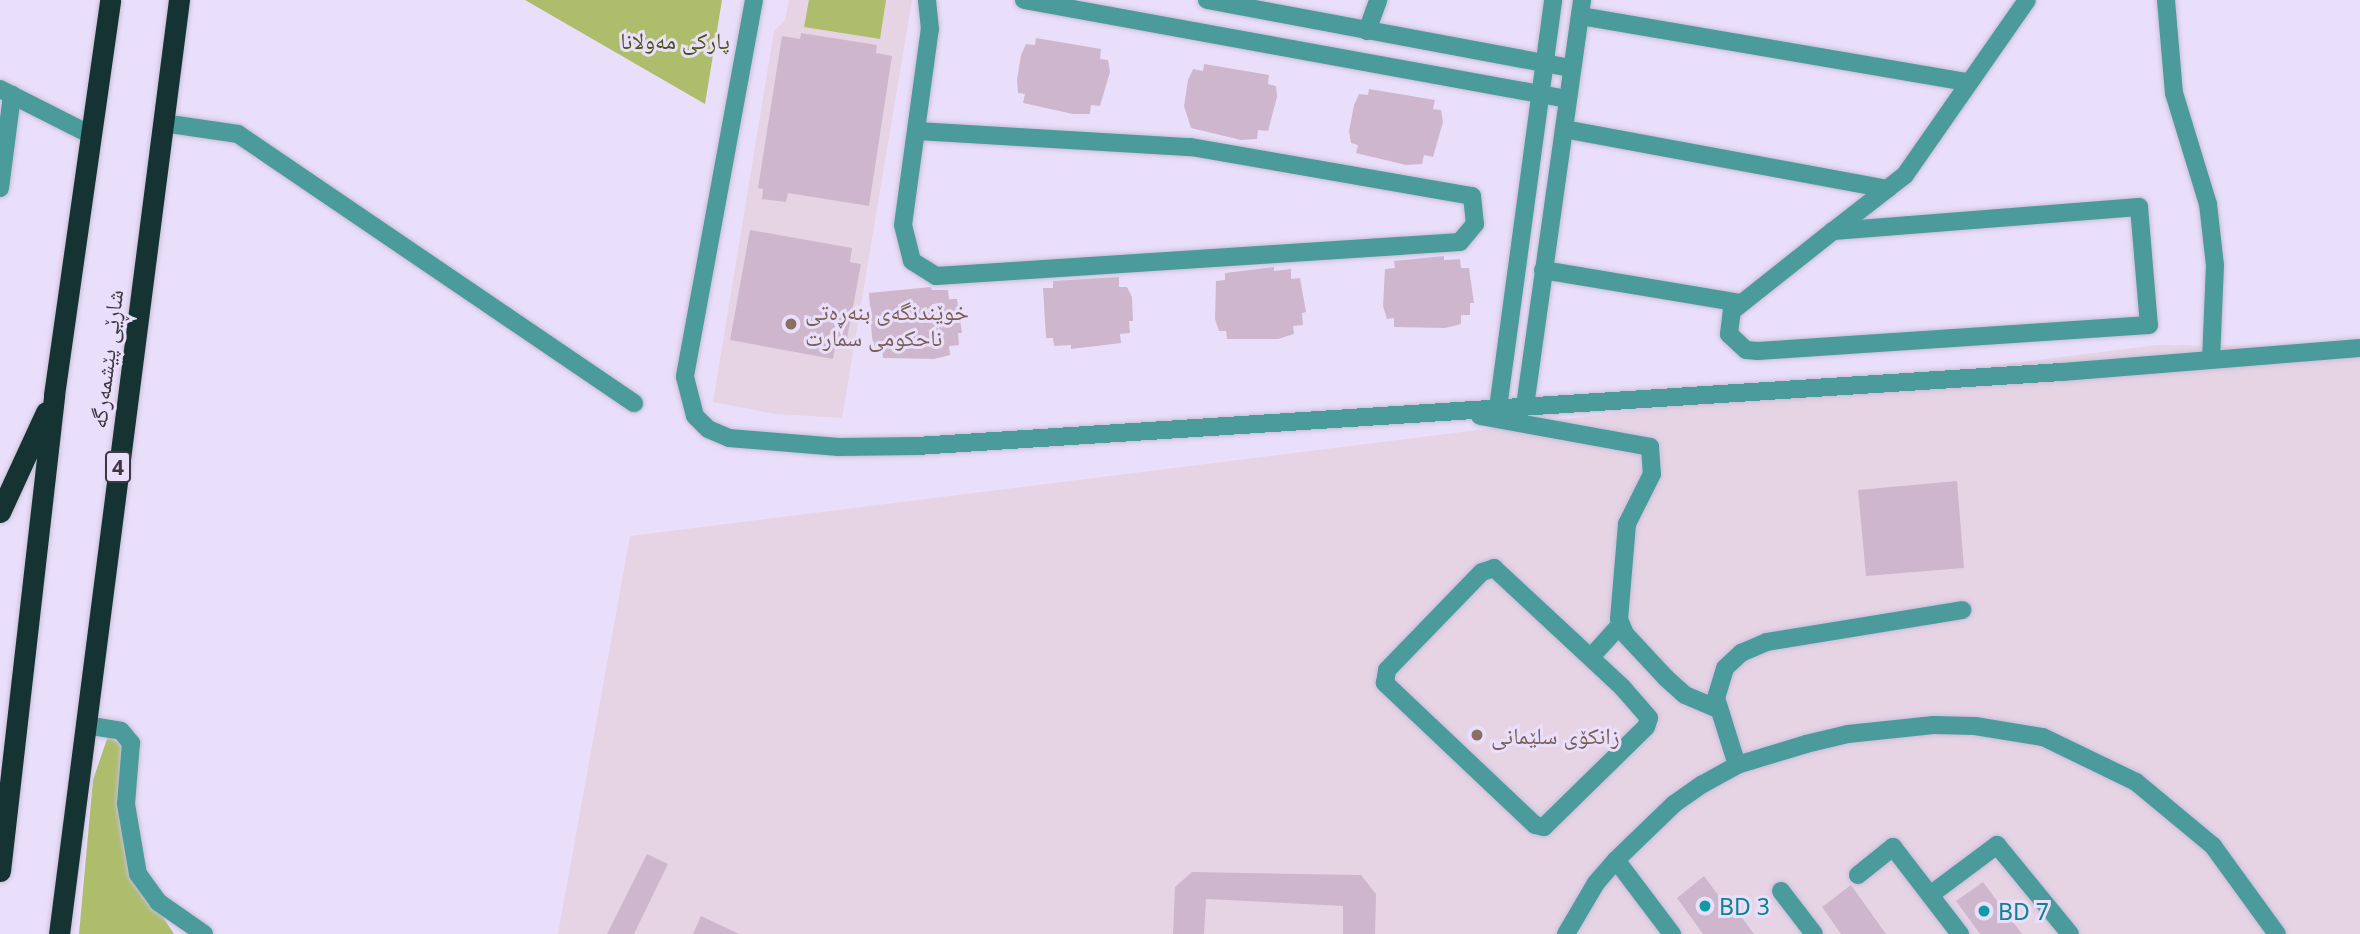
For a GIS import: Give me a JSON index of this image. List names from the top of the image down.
{
  "streets": {
    "highway": ["شاڕێی پێشمەرگە", "4"]
  },
  "parks": ["پارکی مەولانا"],
  "places": [
    "خوێندنگەی بنەڕەتی ناحکومی سمارت",
    "زانکۆی سلێمانی",
    "BD 3",
    "BD 7"
  ]
}
